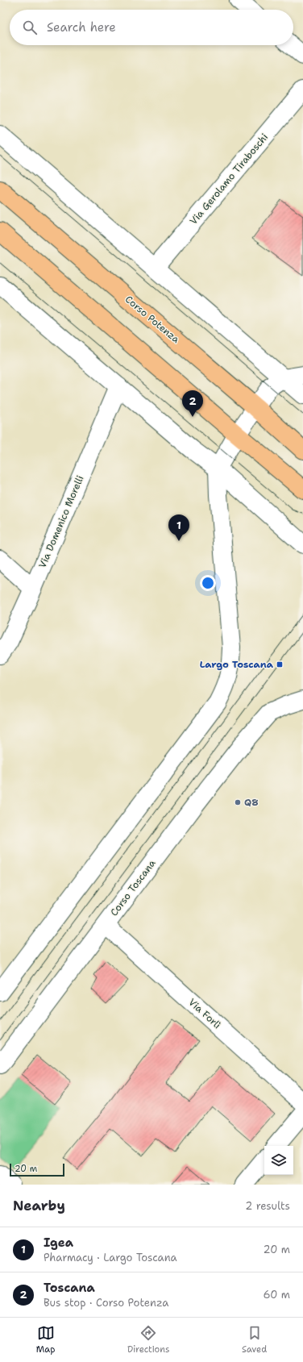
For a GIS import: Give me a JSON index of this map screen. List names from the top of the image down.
{
  "streets": {
    "main road": ["Corso Potenza"],
    "street": [
      "Via Gerolamo Tiraboschi",
      "Via Domenico Morelli",
      "Corso Toscana",
      "Via Forlì"
    ]
  },
  "crossings": [
    ["Corso Toscana", "Via Forlì"]
  ],
  "places": {
    "transit": ["Largo Toscana"],
    "other": ["Q8"]
  },
  "scale_bar": "20 m",
  "page": {
    "search": "Search here",
    "pins": ["2", "1"],
    "scale": "20 m",
    "heading": ["Nearby", "2 results"],
    "list": [
      {
        "mark": "1",
        "name": "Igea",
        "note": "Pharmacy · Largo Toscana",
        "value": "20 m"
      },
      {
        "mark": "2",
        "name": "Toscana",
        "note": "Bus stop · Corso Potenza",
        "value": "60 m"
      }
    ],
    "nav": ["Map", "Directions", "Saved"]
  }
}
